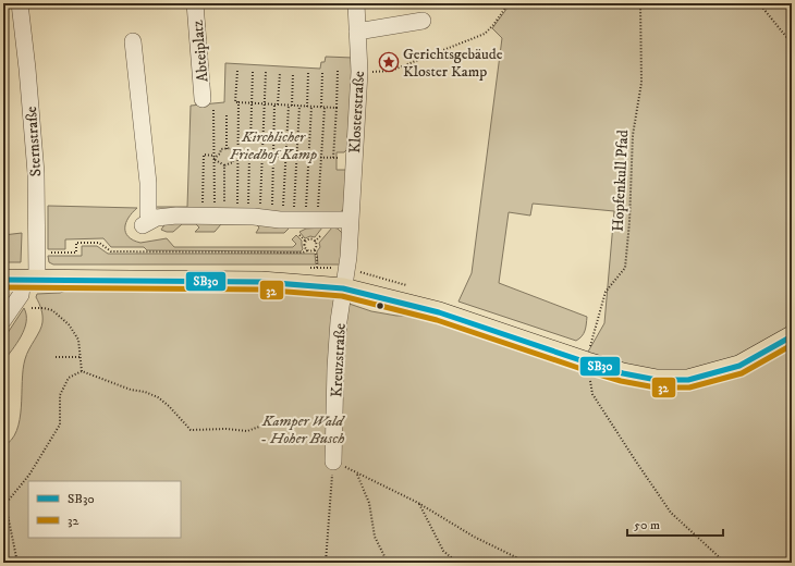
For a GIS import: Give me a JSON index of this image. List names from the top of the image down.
{
  "streets": {
    "street": [
      "Abteiplatz",
      "Klosterstraße",
      "Sternstraße",
      "Kreuzstraße"
    ],
    "path": ["Hopfenkull Pfad"]
  },
  "crossings": [
    ["Klosterstraße", "Kreuzstraße"]
  ],
  "parks": ["Kirchlicher Friedhof Kamp", "Kamper Wald - Hoher Busch"],
  "places": {
    "place": ["Gerichtsgebäude Kloster Kamp"]
  },
  "lines": ["transit line SB30", "transit line 32"],
  "legend": ["SB30", "32"],
  "scale_bar": "50 m"
}
